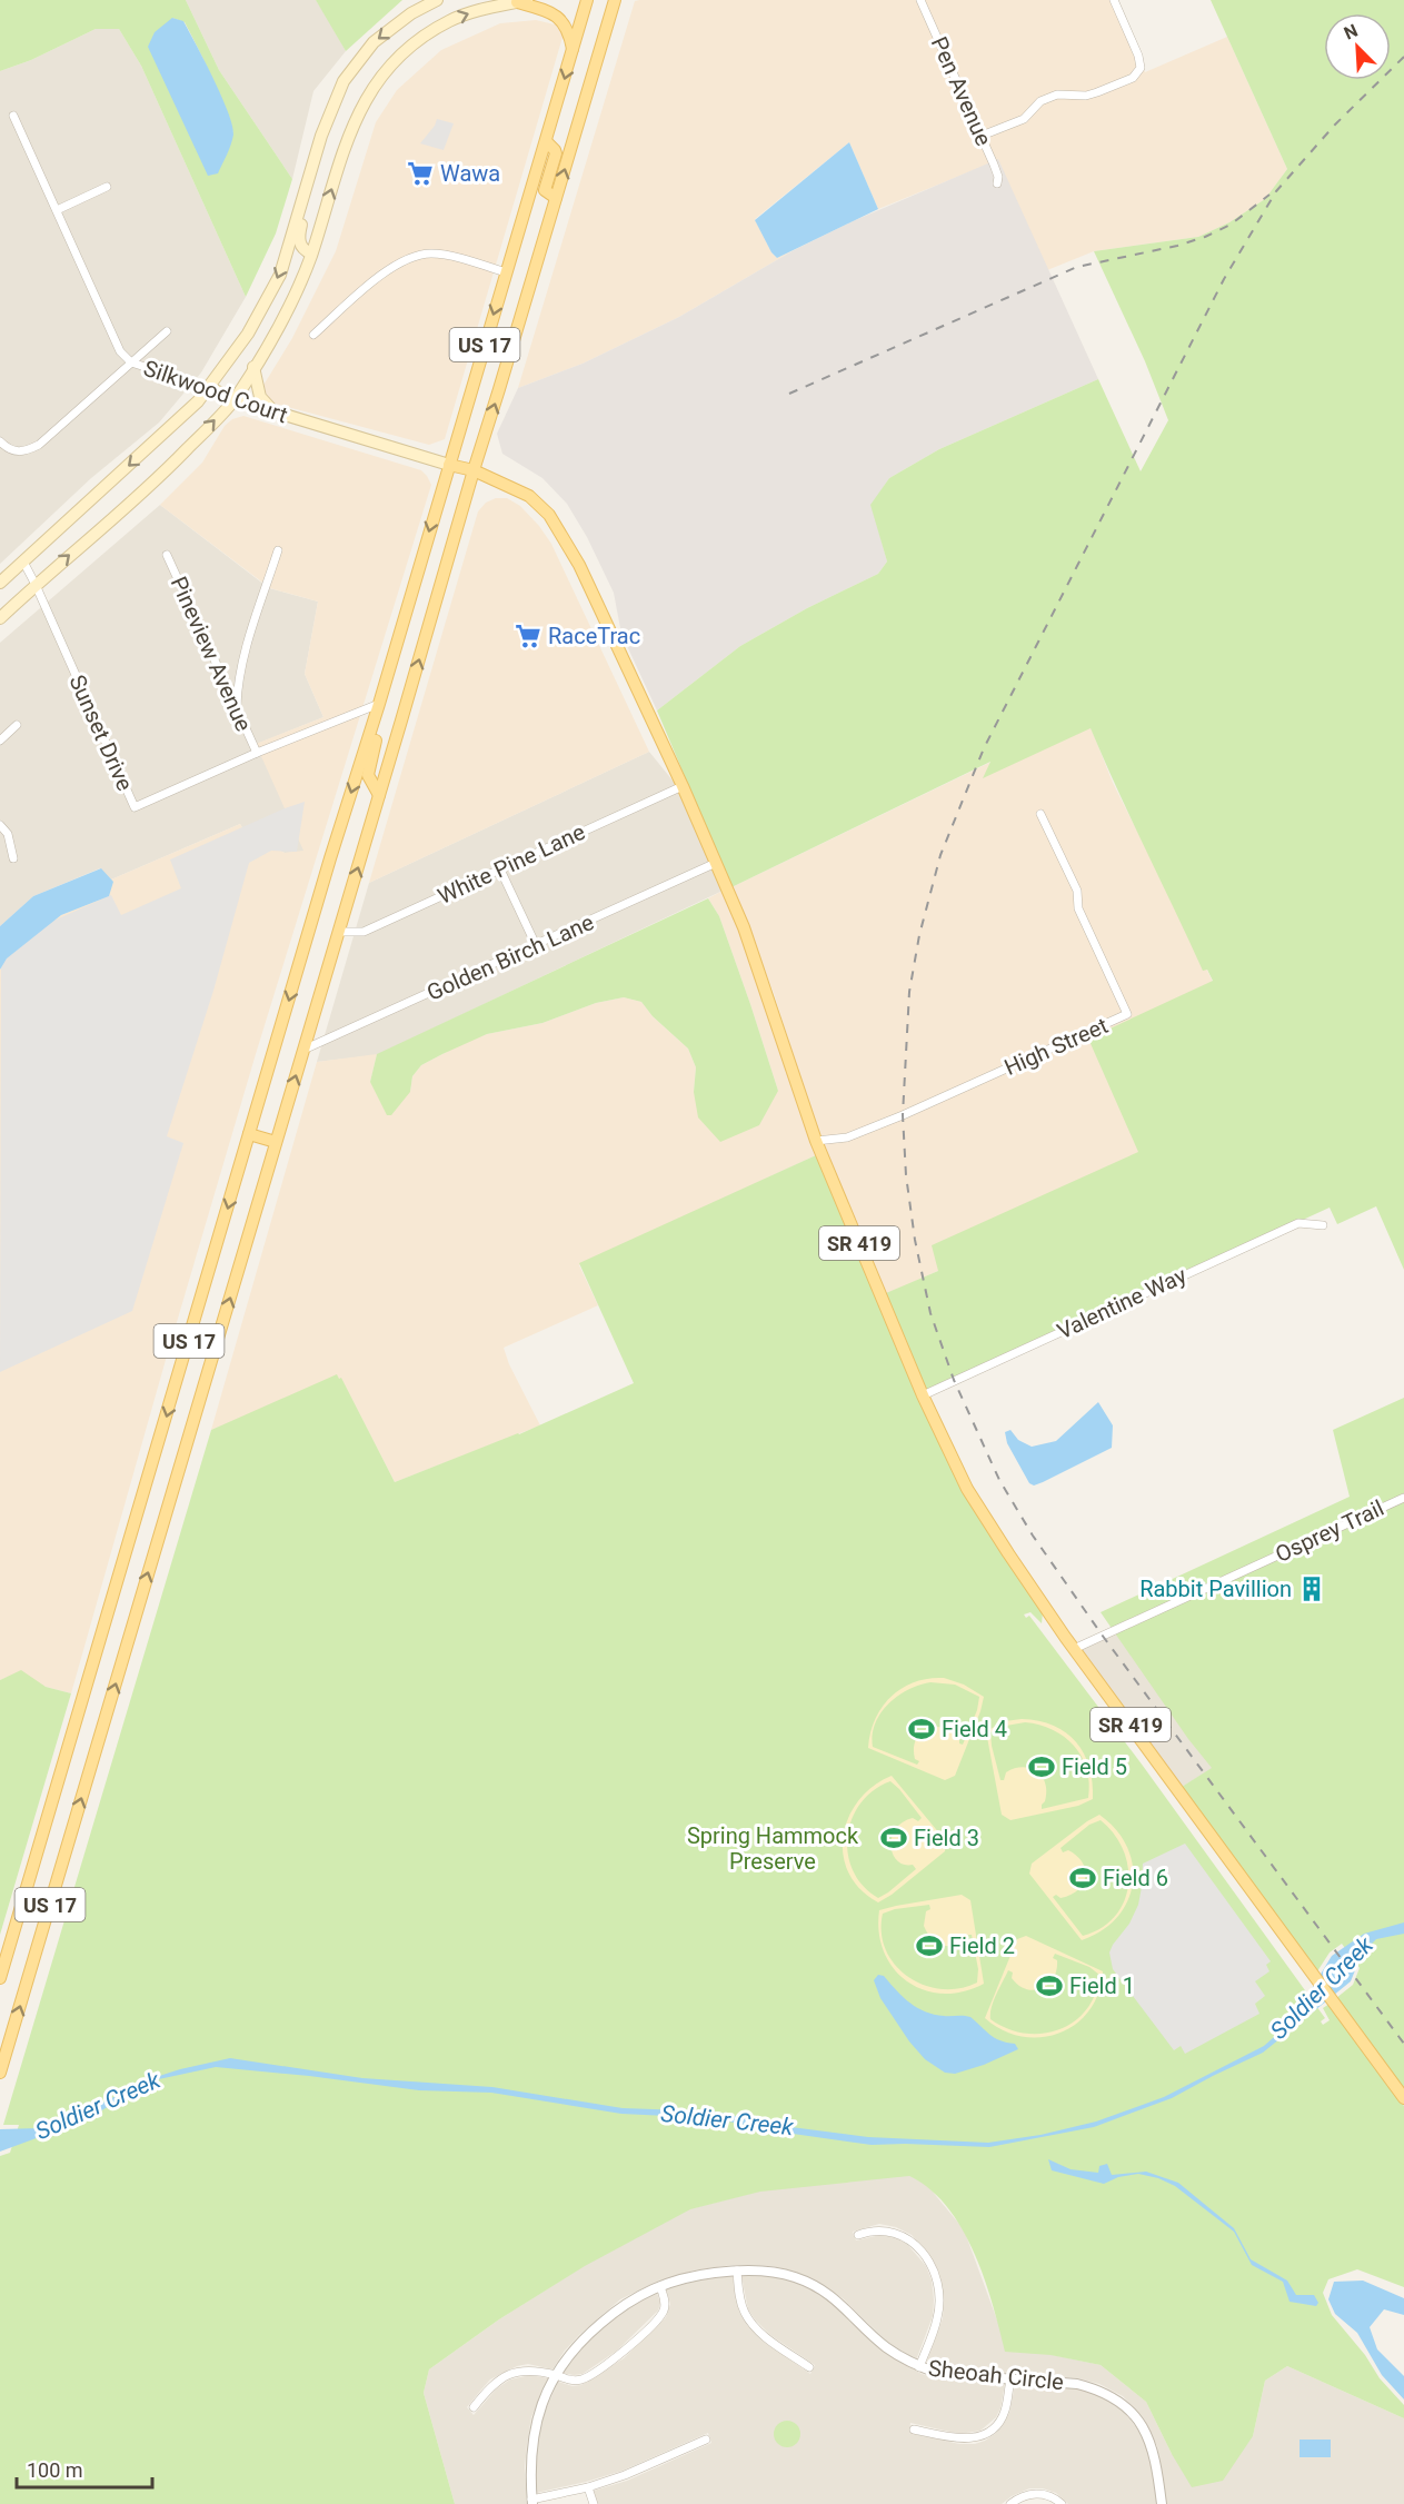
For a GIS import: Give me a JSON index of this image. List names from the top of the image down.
{
  "streets": {
    "main road": ["US 17", "Silkwood Court", "SR 419"],
    "street": [
      "Pen Avenue",
      "Pineview Avenue",
      "Sunset Drive",
      "White Pine Lane",
      "Golden Birch Lane",
      "High Street",
      "Valentine Way",
      "Osprey Trail",
      "Sheoah Circle"
    ]
  },
  "crossings": [
    ["US 17", "Silkwood Court"],
    ["US 17", "Sunset Drive"],
    ["US 17", "White Pine Lane"],
    ["US 17", "Golden Birch Lane"],
    ["US 17", "SR 419"],
    ["Silkwood Court", "SR 419"],
    ["Pineview Avenue", "Sunset Drive"],
    ["White Pine Lane", "SR 419"],
    ["Golden Birch Lane", "SR 419"],
    ["High Street", "SR 419"],
    ["SR 419", "Valentine Way"],
    ["SR 419", "Osprey Trail"]
  ],
  "water": ["Soldier Creek"],
  "parks": ["Spring Hammock Preserve"],
  "places": {
    "supermarket": ["Wawa", "RaceTrac"],
    "building": ["Rabbit Pavillion"],
    "sports": [
      "Field 4",
      "Field 5",
      "Field 3",
      "Field 6",
      "Field 2",
      "Field 1"
    ]
  },
  "scale_bar": "100 m",
  "north": "top left"
}
